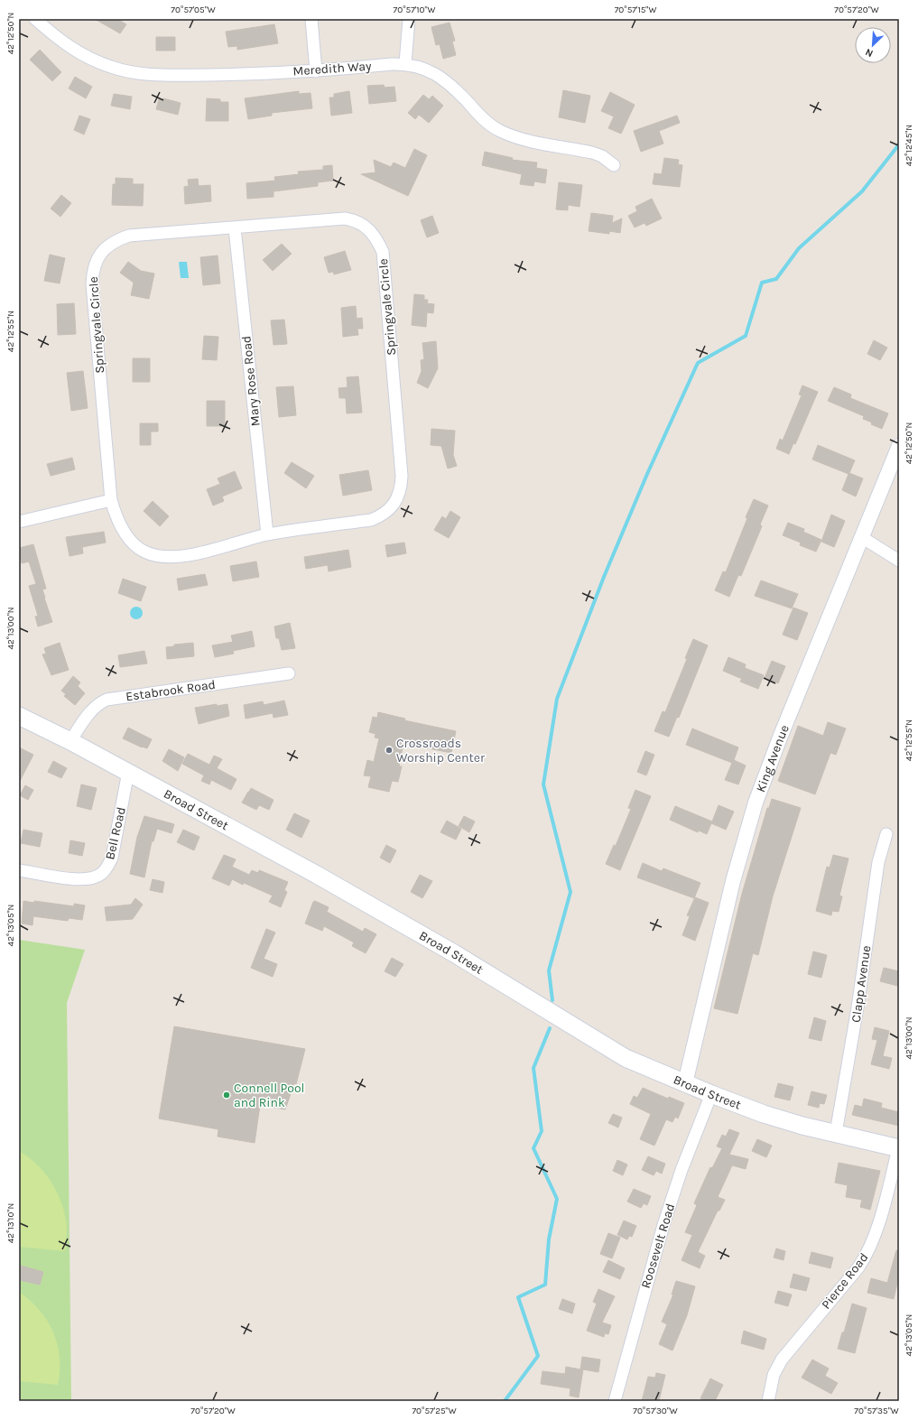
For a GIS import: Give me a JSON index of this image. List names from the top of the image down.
{
  "streets": {
    "main road": ["Broad Street"],
    "street": [
      "Meredith Way",
      "Springvale Circle",
      "Mary Rose Road",
      "Estabrook Road",
      "King Avenue",
      "Bell Road",
      "Clapp Avenue",
      "Roosevelt Road",
      "Pierce Road"
    ]
  },
  "crossings": [
    ["Springvale Circle", "Mary Rose Road"],
    ["Estabrook Road", "Broad Street"],
    ["King Avenue", "Broad Street"],
    ["Broad Street", "Bell Road"],
    ["Broad Street", "Clapp Avenue"],
    ["Broad Street", "Roosevelt Road"],
    ["Broad Street", "Pierce Road"]
  ],
  "places": ["Crossroads Worship Center", "Connell Pool and Rink"],
  "north": "bottom left",
  "coordinates": [
    "70°57'05\"W",
    "70°57'10\"W",
    "70°57'15\"W",
    "70°57'20\"W",
    "42°12'50\"N",
    "42°12'45\"N",
    "42°12'55\"N",
    "42°13'00\"N",
    "42°13'05\"N",
    "42°13'10\"N",
    "70°57'25\"W",
    "70°57'30\"W",
    "70°57'35\"W"
  ]
}
